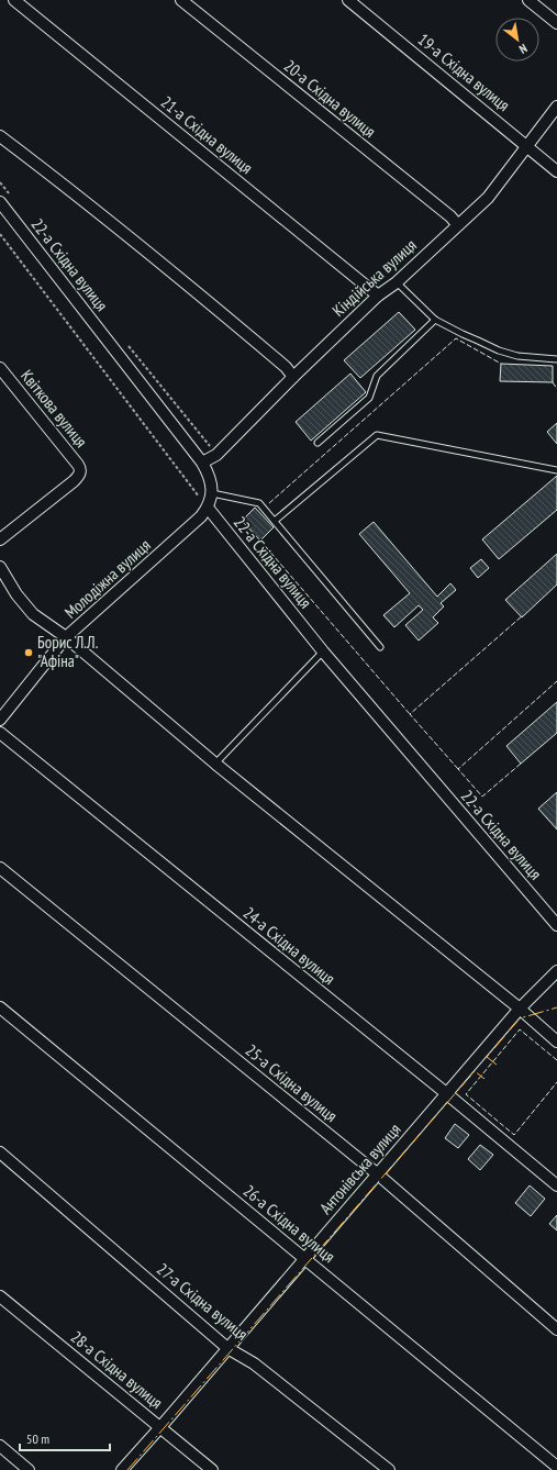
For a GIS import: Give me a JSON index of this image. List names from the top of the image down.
{
  "streets": {
    "street": [
      "19-а Східна вулиця",
      "20-а Східна вулиця",
      "21-а Східна вулиця",
      "22-а Східна вулиця",
      "Кіндійська вулиця",
      "Квіткова вулиця",
      "Молодіжна вулиця",
      "24-а Східна вулиця",
      "25-а Східна вулиця",
      "Антонівська вулиця",
      "26-а Східна вулиця",
      "27-а Східна вулиця",
      "28-а Східна вулиця"
    ]
  },
  "crossings": [
    ["19-а Східна вулиця", "Кіндійська вулиця"],
    ["20-а Східна вулиця", "Кіндійська вулиця"],
    ["21-а Східна вулиця", "Кіндійська вулиця"],
    ["22-а Східна вулиця", "Кіндійська вулиця"],
    ["22-а Східна вулиця", "Молодіжна вулиця"],
    ["24-а Східна вулиця", "Антонівська вулиця"],
    ["25-а Східна вулиця", "Антонівська вулиця"],
    ["Антонівська вулиця", "26-а Східна вулиця"],
    ["Антонівська вулиця", "27-а Східна вулиця"],
    ["Антонівська вулиця", "28-а Східна вулиця"]
  ],
  "places": ["Борис Л.Л. \"Афіна\""],
  "scale_bar": "50 m",
  "north": "bottom right"
}
